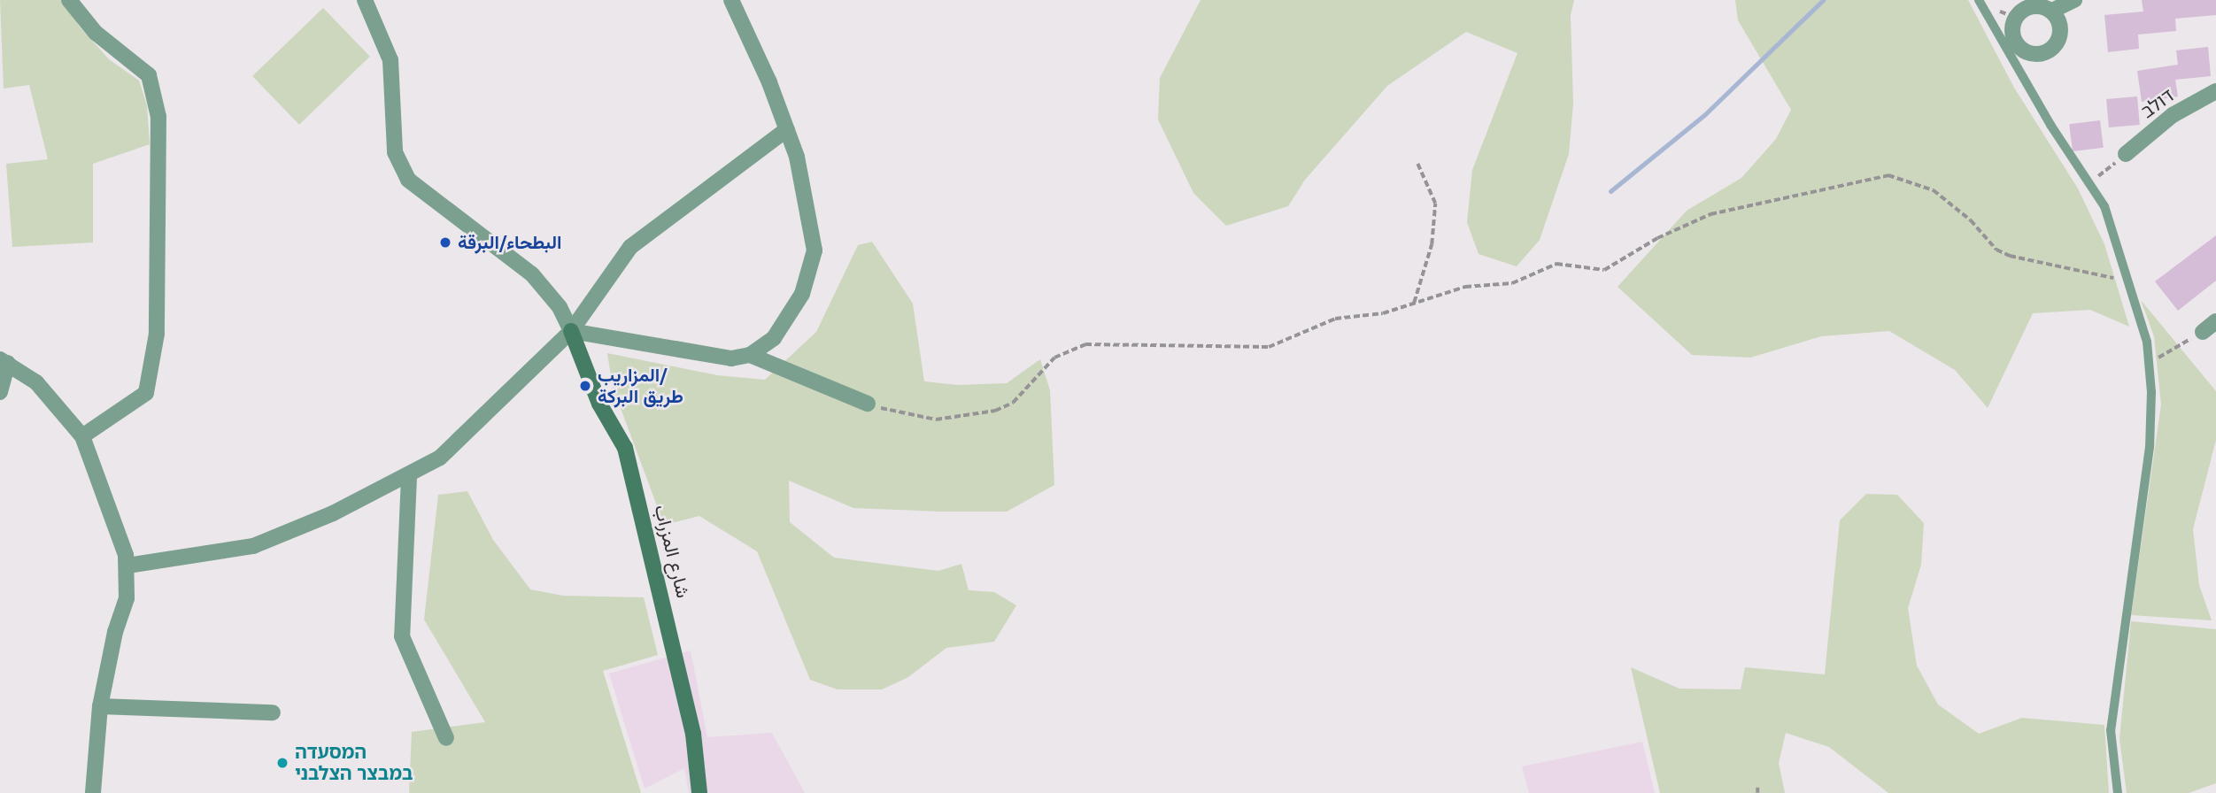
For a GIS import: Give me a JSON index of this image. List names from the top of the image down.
{
  "streets": {
    "street": ["דולב", "شارع المزراب"]
  },
  "places": ["البطحاء/البرقة", "المزاريب/ طريق البركة", "המסעדה במבצר הצלבני"]
}
